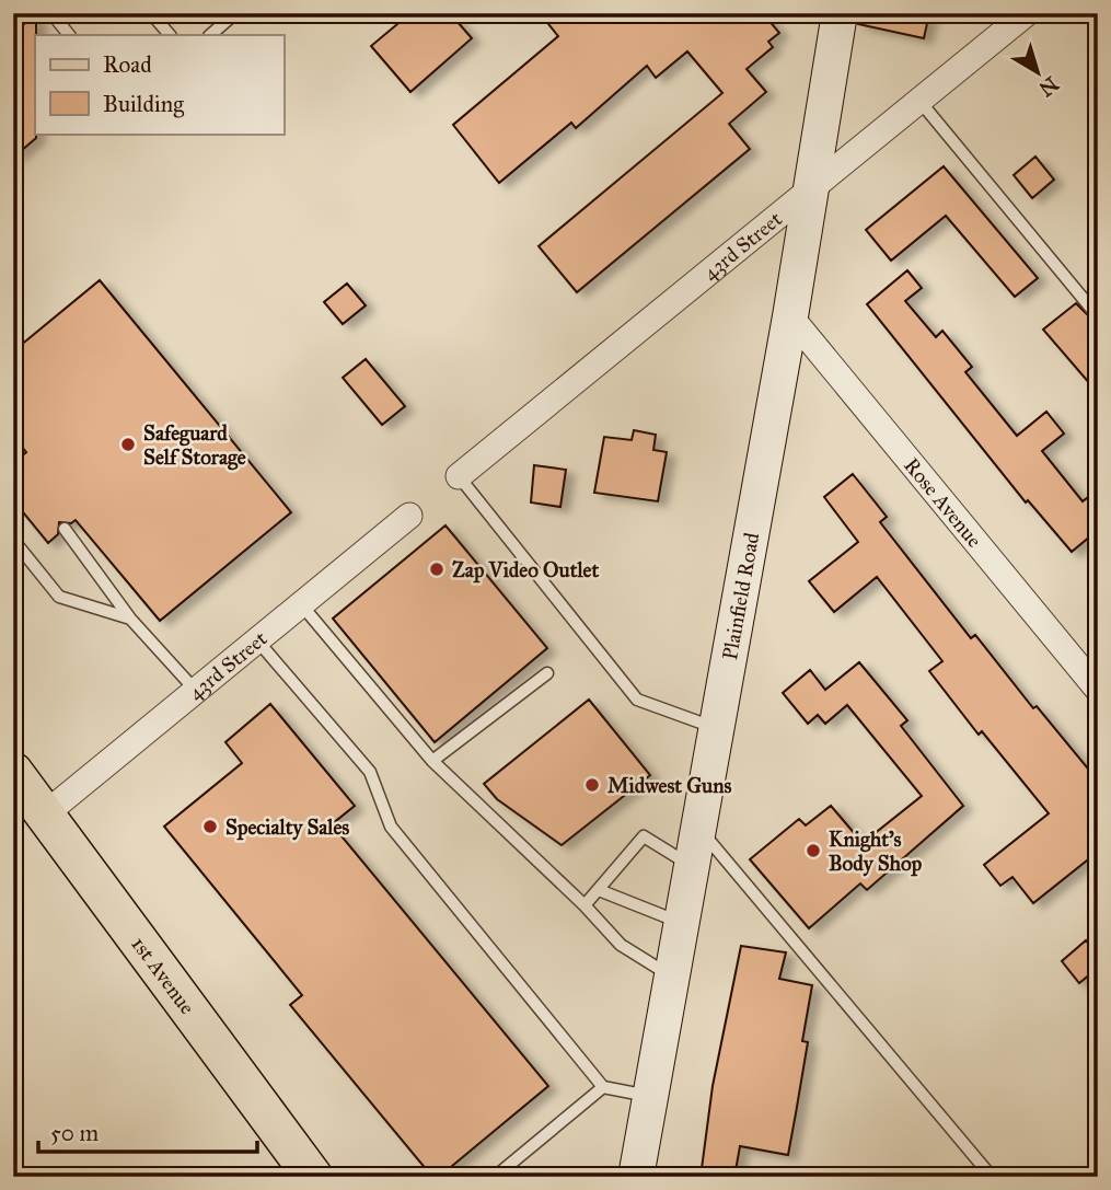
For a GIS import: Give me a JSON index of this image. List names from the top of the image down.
{
  "streets": {
    "main road": ["1st Avenue"],
    "street": ["43rd Street", "Rose Avenue", "Plainfield Road"]
  },
  "crossings": [
    ["43rd Street", "Plainfield Road"],
    ["43rd Street", "1st Avenue"],
    ["Rose Avenue", "Plainfield Road"]
  ],
  "places": [
    "Safeguard Self Storage",
    "Zap Video Outlet",
    "Midwest Guns",
    "Specialty Sales",
    "Knight's Body Shop"
  ],
  "legend": ["Road", "Building"],
  "scale_bar": "50 m",
  "north": "bottom right"
}
